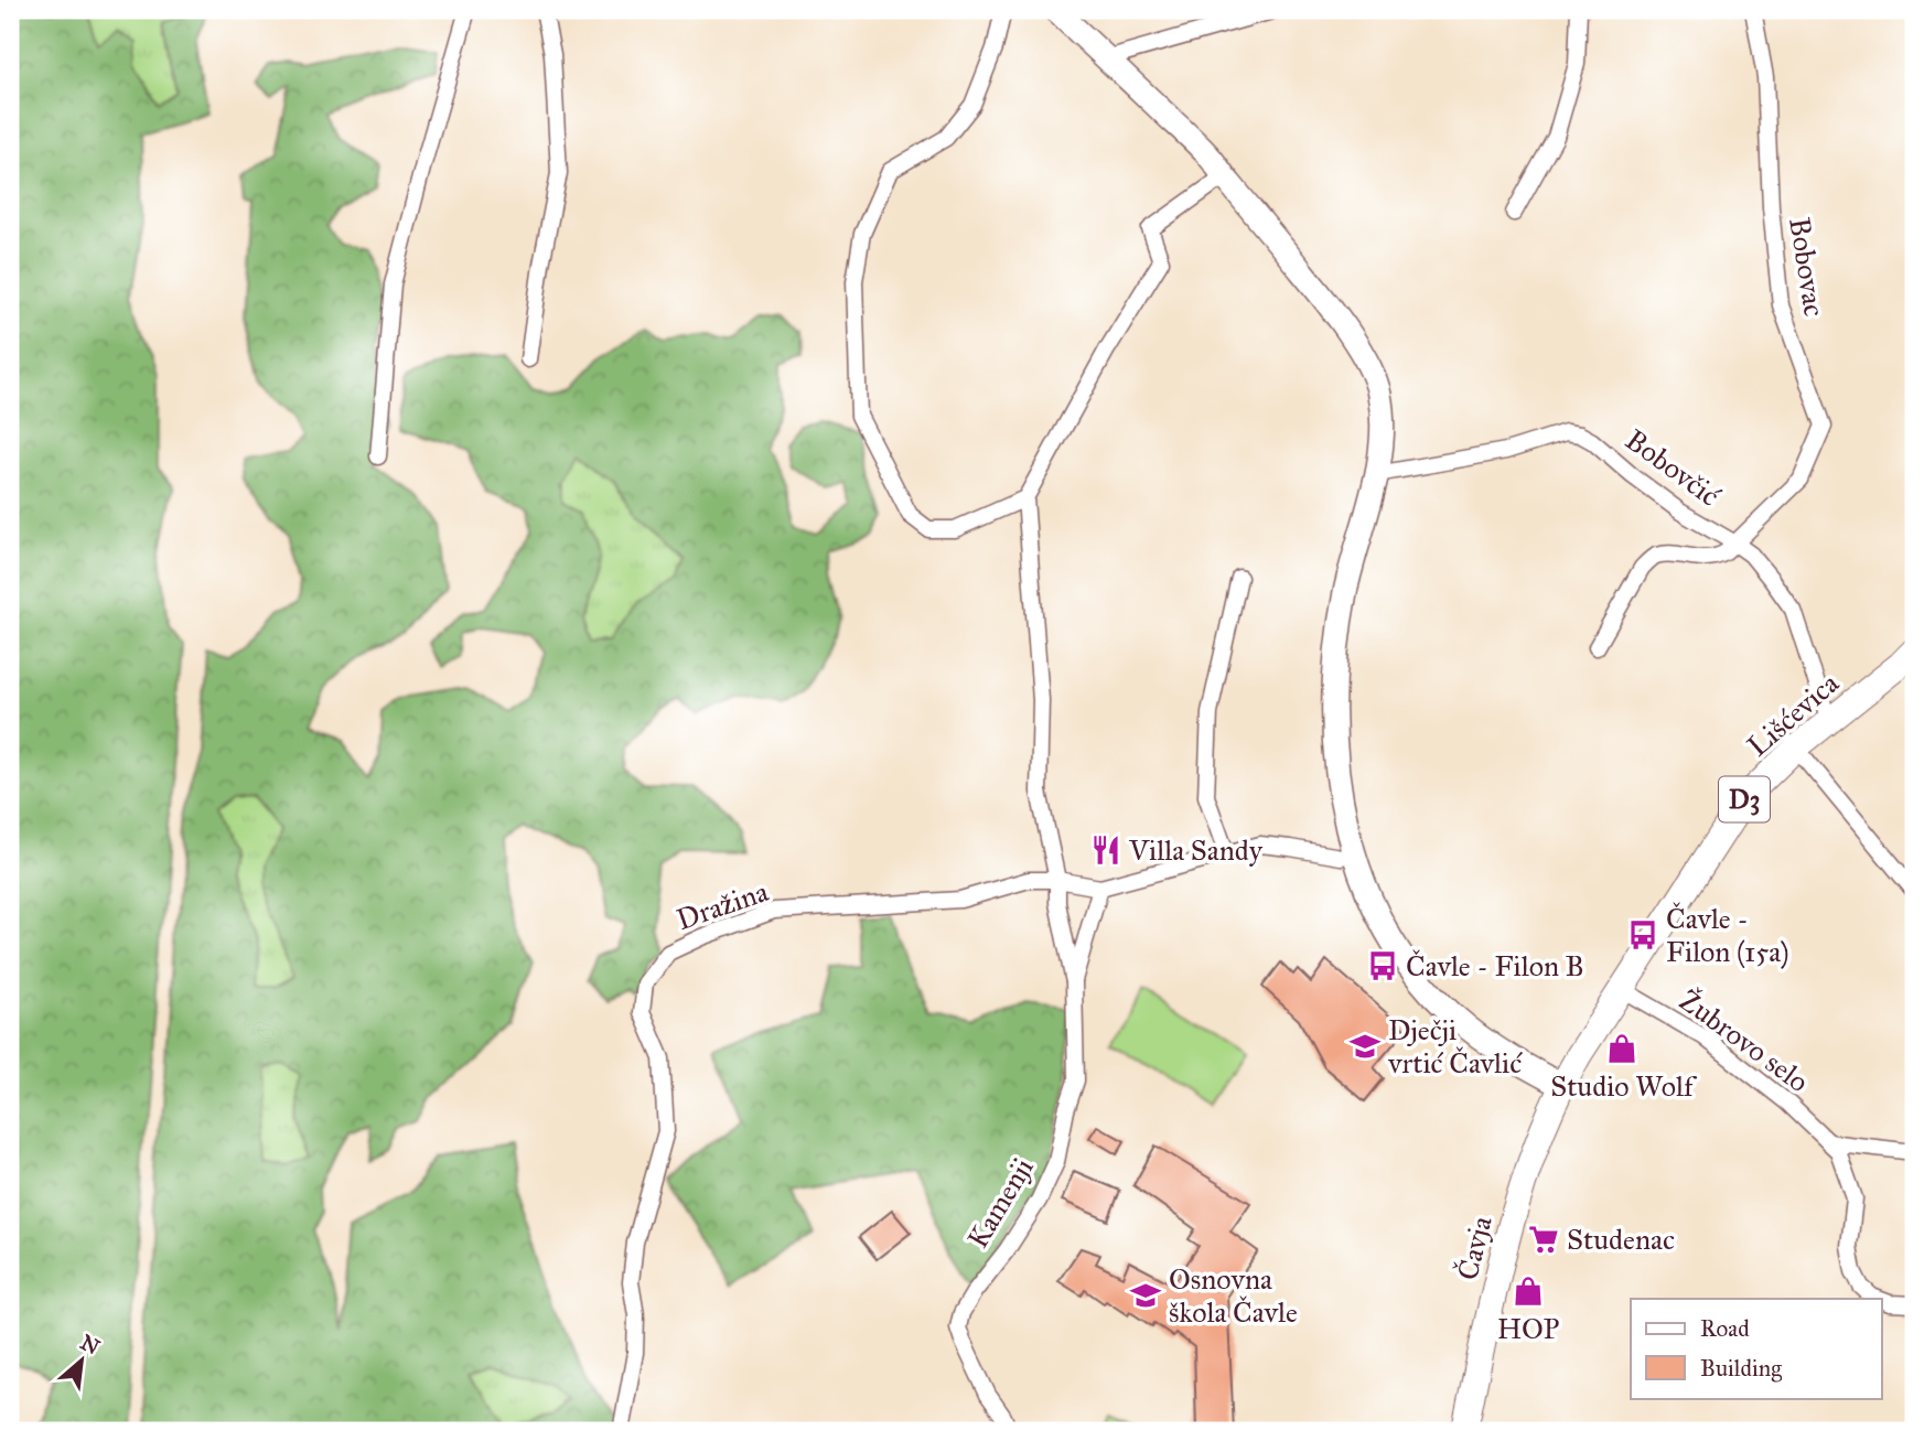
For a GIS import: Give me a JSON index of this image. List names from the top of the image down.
{
  "streets": {
    "main road": ["Lišćevica", "D3", "Čavja"],
    "street": [
      "Bobovac",
      "Bobovčić",
      "Dražina",
      "Žubrovo selo",
      "Kamenji"
    ]
  },
  "crossings": [
    ["Bobovac", "Bobovčić"],
    ["Bobovčić", "Lišćevica"],
    ["Lišćevica", "Žubrovo selo"],
    ["Lišćevica", "Čavja"],
    ["Dražina", "Kamenji"],
    ["Žubrovo selo", "Čavja"]
  ],
  "places": {
    "restaurant": ["Villa Sandy"],
    "bus stop": ["Čavle - Filon (15a)", "Čavle - Filon B"],
    "school or university": ["Dječji vrtić Čavlić", "Osnovna škola Čavle"],
    "shop": ["Studio Wolf", "HOP"],
    "supermarket": ["Studenac"]
  },
  "legend": ["Road", "Building"],
  "north": "top right"
}
